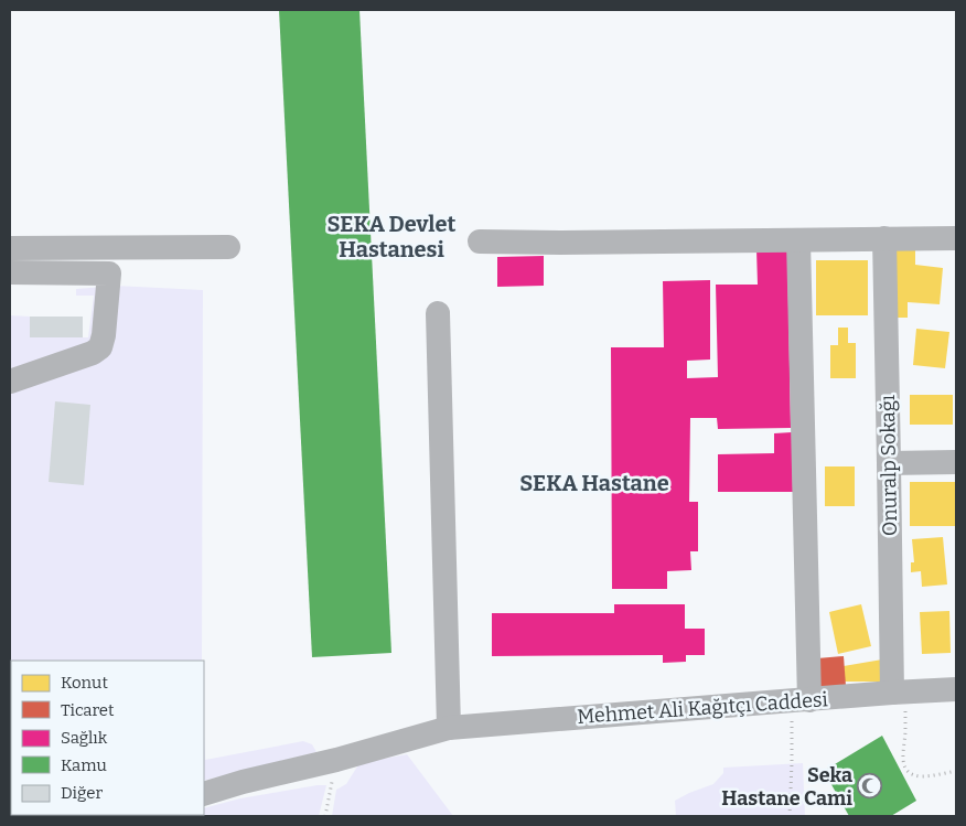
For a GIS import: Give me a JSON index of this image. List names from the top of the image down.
{
  "streets": {
    "street": ["Onuralp Sokağı", "Mehmet Ali Kağıtçı Caddesi"]
  },
  "crossings": [
    ["Onuralp Sokağı", "Mehmet Ali Kağıtçı Caddesi"]
  ],
  "districts": ["SEKA Devlet Hastanesi", "SEKA Hastane"],
  "places": {
    "mosque": ["Seka Hastane Cami"]
  },
  "legend": [
    "Konut",
    "Ticaret",
    "Sağlık",
    "Kamu",
    "Diğer"
  ]
}
